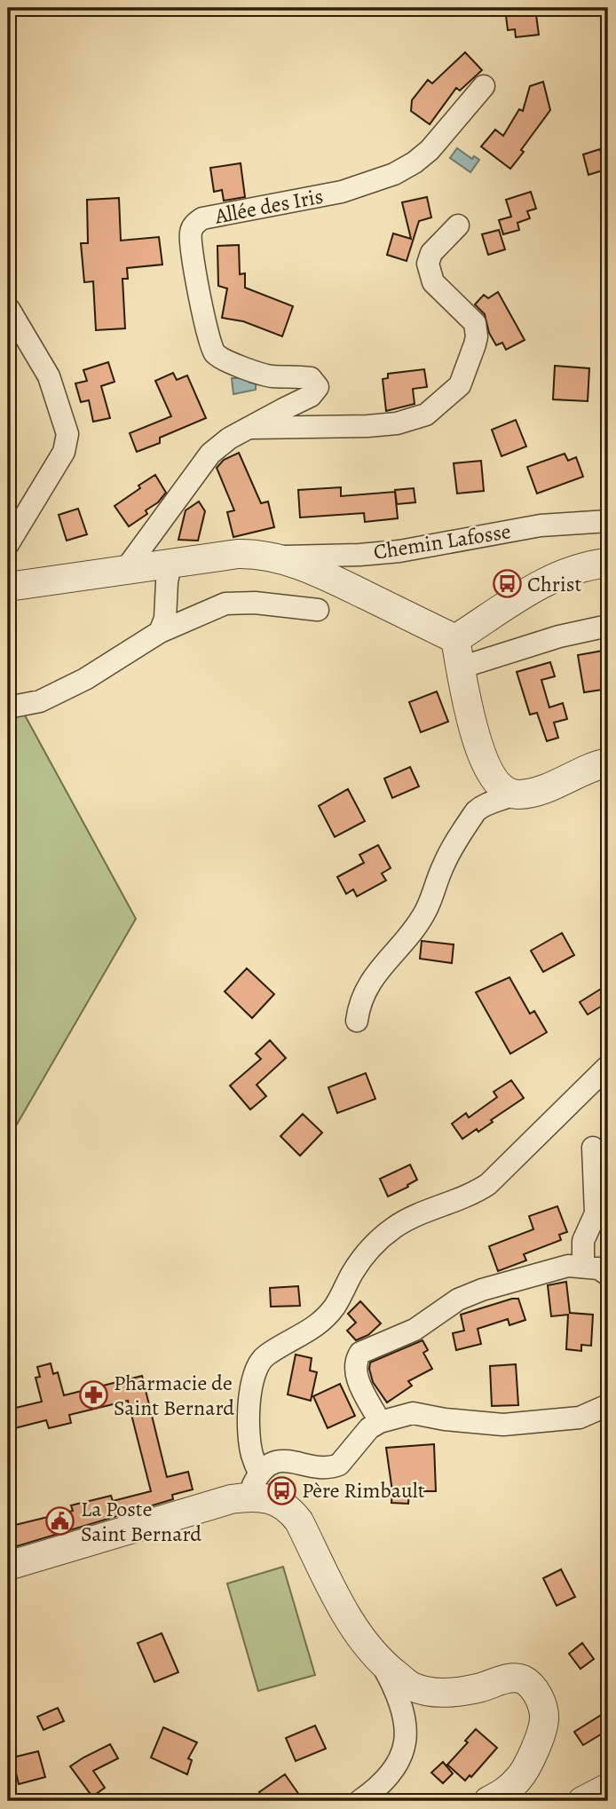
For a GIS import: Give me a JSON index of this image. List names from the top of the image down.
{
  "streets": {
    "street": ["Allée des Iris", "Chemin Lafosse"]
  },
  "places": {
    "bus stop": ["Christ", "Père Rimbault"],
    "pharmacy": ["Pharmacie de Saint Bernard"],
    "public building": ["La Poste Saint Bernard"]
  }
}
